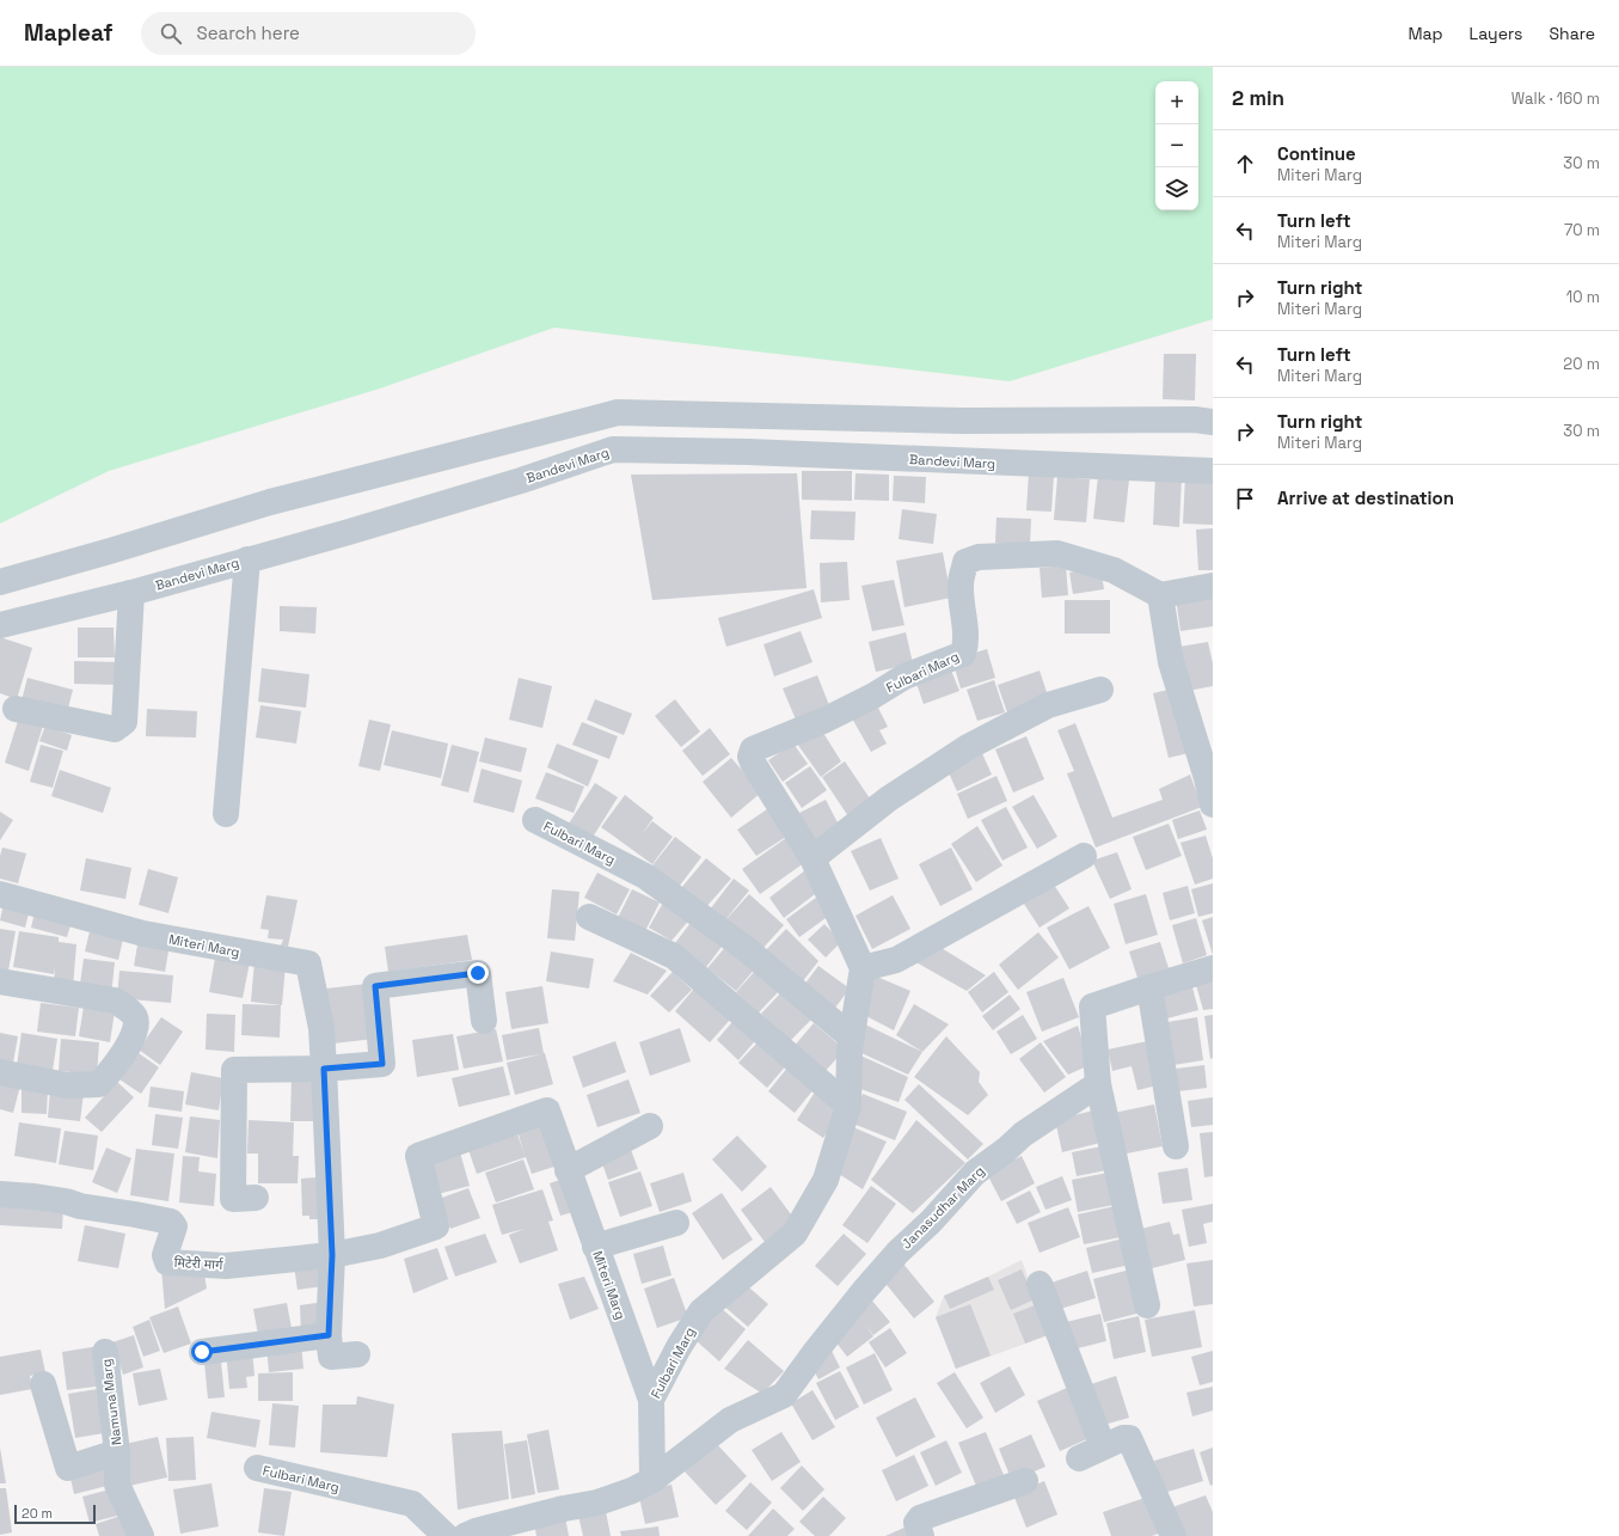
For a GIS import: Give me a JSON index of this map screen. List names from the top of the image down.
{
  "streets": {
    "street": [
      "Bandevi Marg",
      "Fulbari Marg",
      "Miteri Marg",
      "Janasudhar Marg",
      "मिटेरी मार्ग",
      "Namuna Marg"
    ]
  },
  "crossings": [
    ["Fulbari Marg", "Miteri Marg"],
    ["Fulbari Marg", "Janasudhar Marg"],
    ["Miteri Marg", "मिटेरी मार्ग"]
  ],
  "scale_bar": "20 m",
  "page": {
    "header": "Mapleaf",
    "search": "Search here",
    "nav": ["Map", "Layers", "Share"],
    "heading": ["2 min", "Walk · 160 m"],
    "map_buttons": ["+", "−"],
    "list": [
      ["Continue", "Miteri Marg", "30 m"],
      ["Turn left", "Miteri Marg", "70 m"],
      ["Turn right", "Miteri Marg", "10 m"],
      ["Turn left", "Miteri Marg", "20 m"],
      ["Turn right", "Miteri Marg", "30 m"],
      "Arrive at destination"
    ],
    "scale": "20 m"
  }
}
